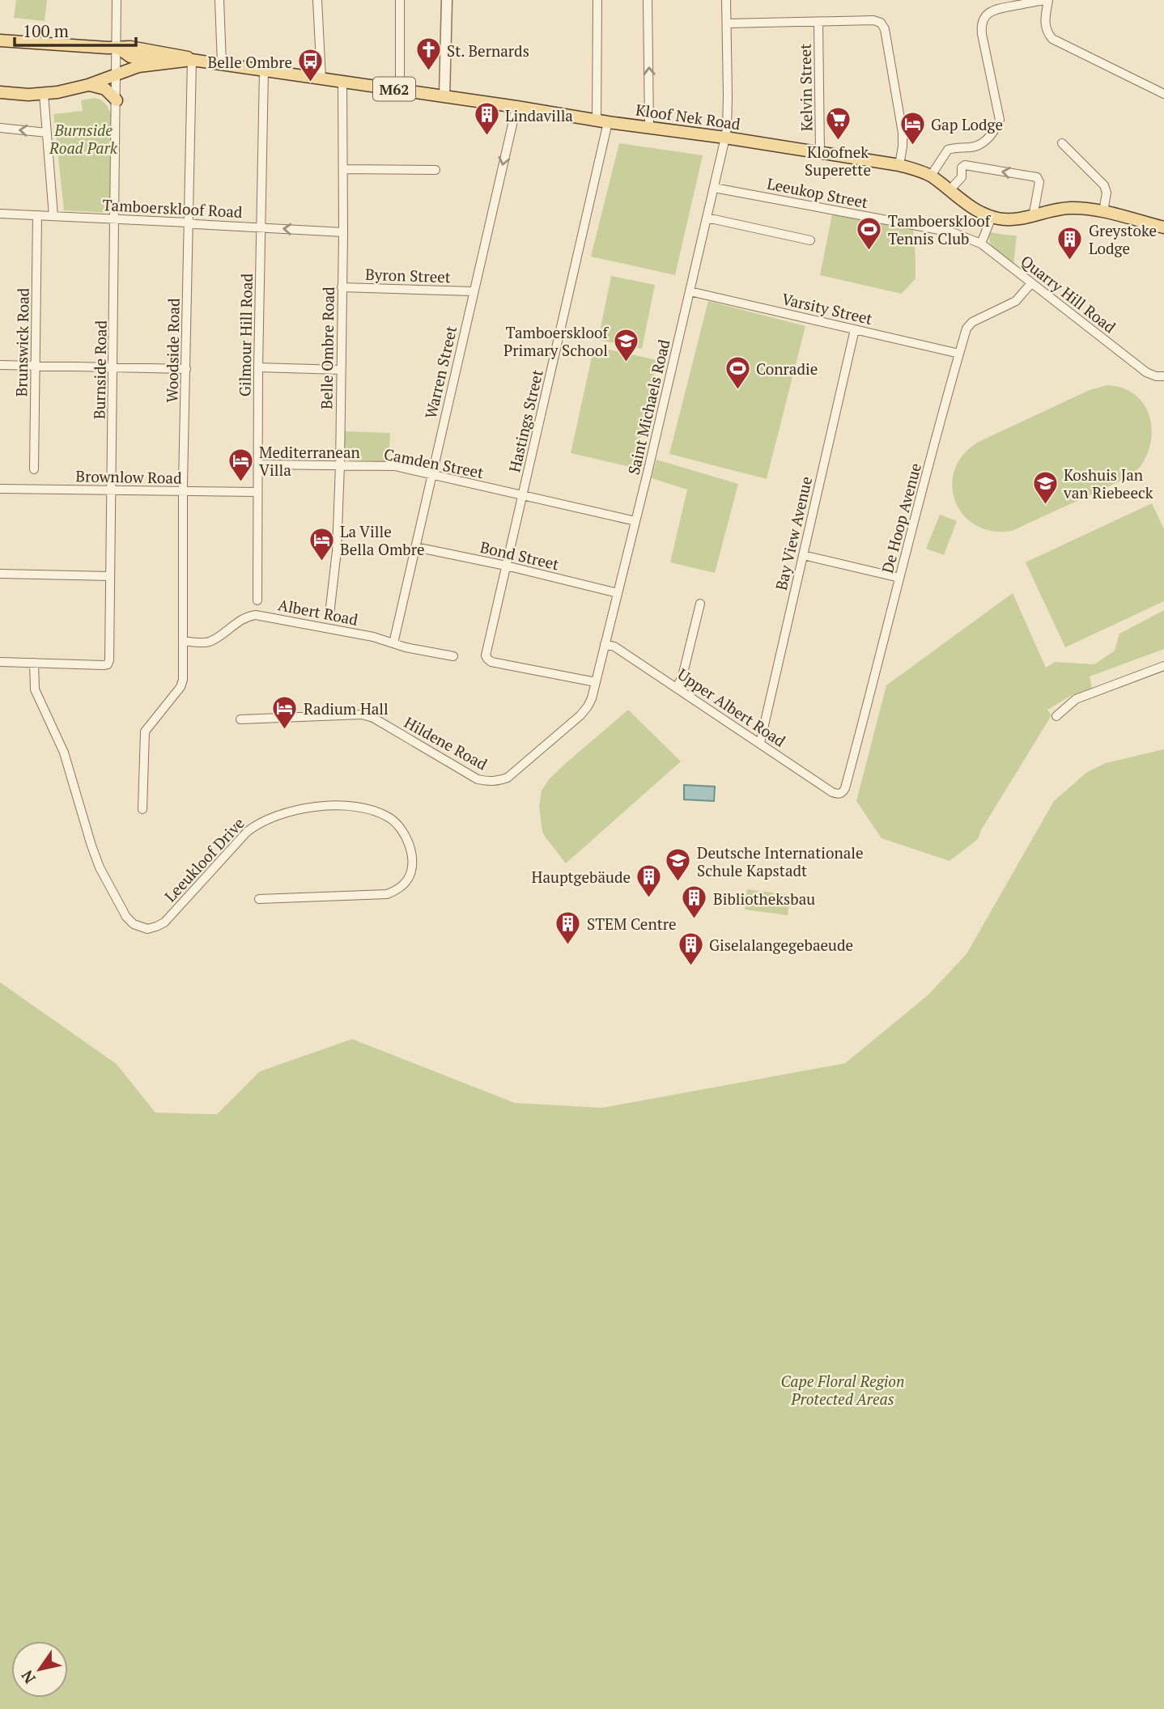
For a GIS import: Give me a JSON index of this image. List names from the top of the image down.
{
  "streets": {
    "main road": ["M62", "Kloof Nek Road"],
    "street": [
      "Kelvin Street",
      "Leeukop Street",
      "Tamboerskloof Road",
      "Byron Street",
      "Quarry Hill Road",
      "Varsity Street",
      "Gilmour Hill Road",
      "Brunswick Road",
      "Belle Ombre Road",
      "Woodside Road",
      "Burnside Road",
      "Warren Street",
      "Saint Michaels Road",
      "Hastings Street",
      "Camden Street",
      "Brownlow Road",
      "De Hoop Avenue",
      "Bay View Avenue",
      "Bond Street",
      "Albert Road",
      "Upper Albert Road",
      "Hildene Road",
      "Leeukloof Drive"
    ]
  },
  "crossings": [
    ["Kelvin Street", "Kloof Nek Road"],
    ["M62", "Kloof Nek Road"],
    ["M62", "Woodside Road"],
    ["M62", "Burnside Road"],
    ["Kloof Nek Road", "Gilmour Hill Road"],
    ["Kloof Nek Road", "Belle Ombre Road"],
    ["Kloof Nek Road", "Woodside Road"],
    ["Kloof Nek Road", "Warren Street"],
    ["Kloof Nek Road", "Saint Michaels Road"],
    ["Kloof Nek Road", "Hastings Street"],
    ["Leeukop Street", "Quarry Hill Road"],
    ["Leeukop Street", "Saint Michaels Road"],
    ["Tamboerskloof Road", "Gilmour Hill Road"],
    ["Tamboerskloof Road", "Brunswick Road"],
    ["Tamboerskloof Road", "Belle Ombre Road"],
    ["Tamboerskloof Road", "Woodside Road"],
    ["Tamboerskloof Road", "Burnside Road"],
    ["Byron Street", "Belle Ombre Road"],
    ["Byron Street", "Warren Street"],
    ["Quarry Hill Road", "De Hoop Avenue"],
    ["Varsity Street", "Saint Michaels Road"],
    ["Varsity Street", "De Hoop Avenue"],
    ["Varsity Street", "Bay View Avenue"],
    ["Gilmour Hill Road", "Camden Street"],
    ["Gilmour Hill Road", "Brownlow Road"],
    ["Belle Ombre Road", "Camden Street"],
    ["Woodside Road", "Brownlow Road"],
    ["Woodside Road", "Albert Road"],
    ["Burnside Road", "Brownlow Road"],
    ["Burnside Road", "Leeukloof Drive"],
    ["Warren Street", "Camden Street"],
    ["Warren Street", "Bond Street"],
    ["Warren Street", "Albert Road"],
    ["Saint Michaels Road", "Hastings Street"],
    ["Saint Michaels Road", "Camden Street"],
    ["Saint Michaels Road", "Bond Street"],
    ["Saint Michaels Road", "Upper Albert Road"],
    ["Saint Michaels Road", "Hildene Road"],
    ["Hastings Street", "Camden Street"],
    ["Hastings Street", "Bond Street"],
    ["Hastings Street", "Hildene Road"],
    ["De Hoop Avenue", "Upper Albert Road"],
    ["Bay View Avenue", "Upper Albert Road"]
  ],
  "parks": ["Burnside Road Park", "Cape Floral Region Protected Areas"],
  "places": {
    "church": ["St. Bernards"],
    "bus stop": ["Belle Ombre"],
    "building": [
      "Lindavilla",
      "Greystoke Lodge",
      "Hauptgebäude",
      "Bibliotheksbau",
      "STEM Centre",
      "Giselalangegebaeude"
    ],
    "supermarket": ["Kloofnek Superette"],
    "hotel": [
      "Gap Lodge",
      "Mediterranean Villa",
      "La Ville Bella Ombre",
      "Radium Hall"
    ],
    "sports": ["Tamboerskloof Tennis Club", "Conradie"],
    "school or university": ["Tamboerskloof Primary School", "Koshuis Jan van Riebeeck", "Deutsche Internationale Schule Kapstadt"]
  },
  "scale_bar": "100 m",
  "north": "bottom left"
}
